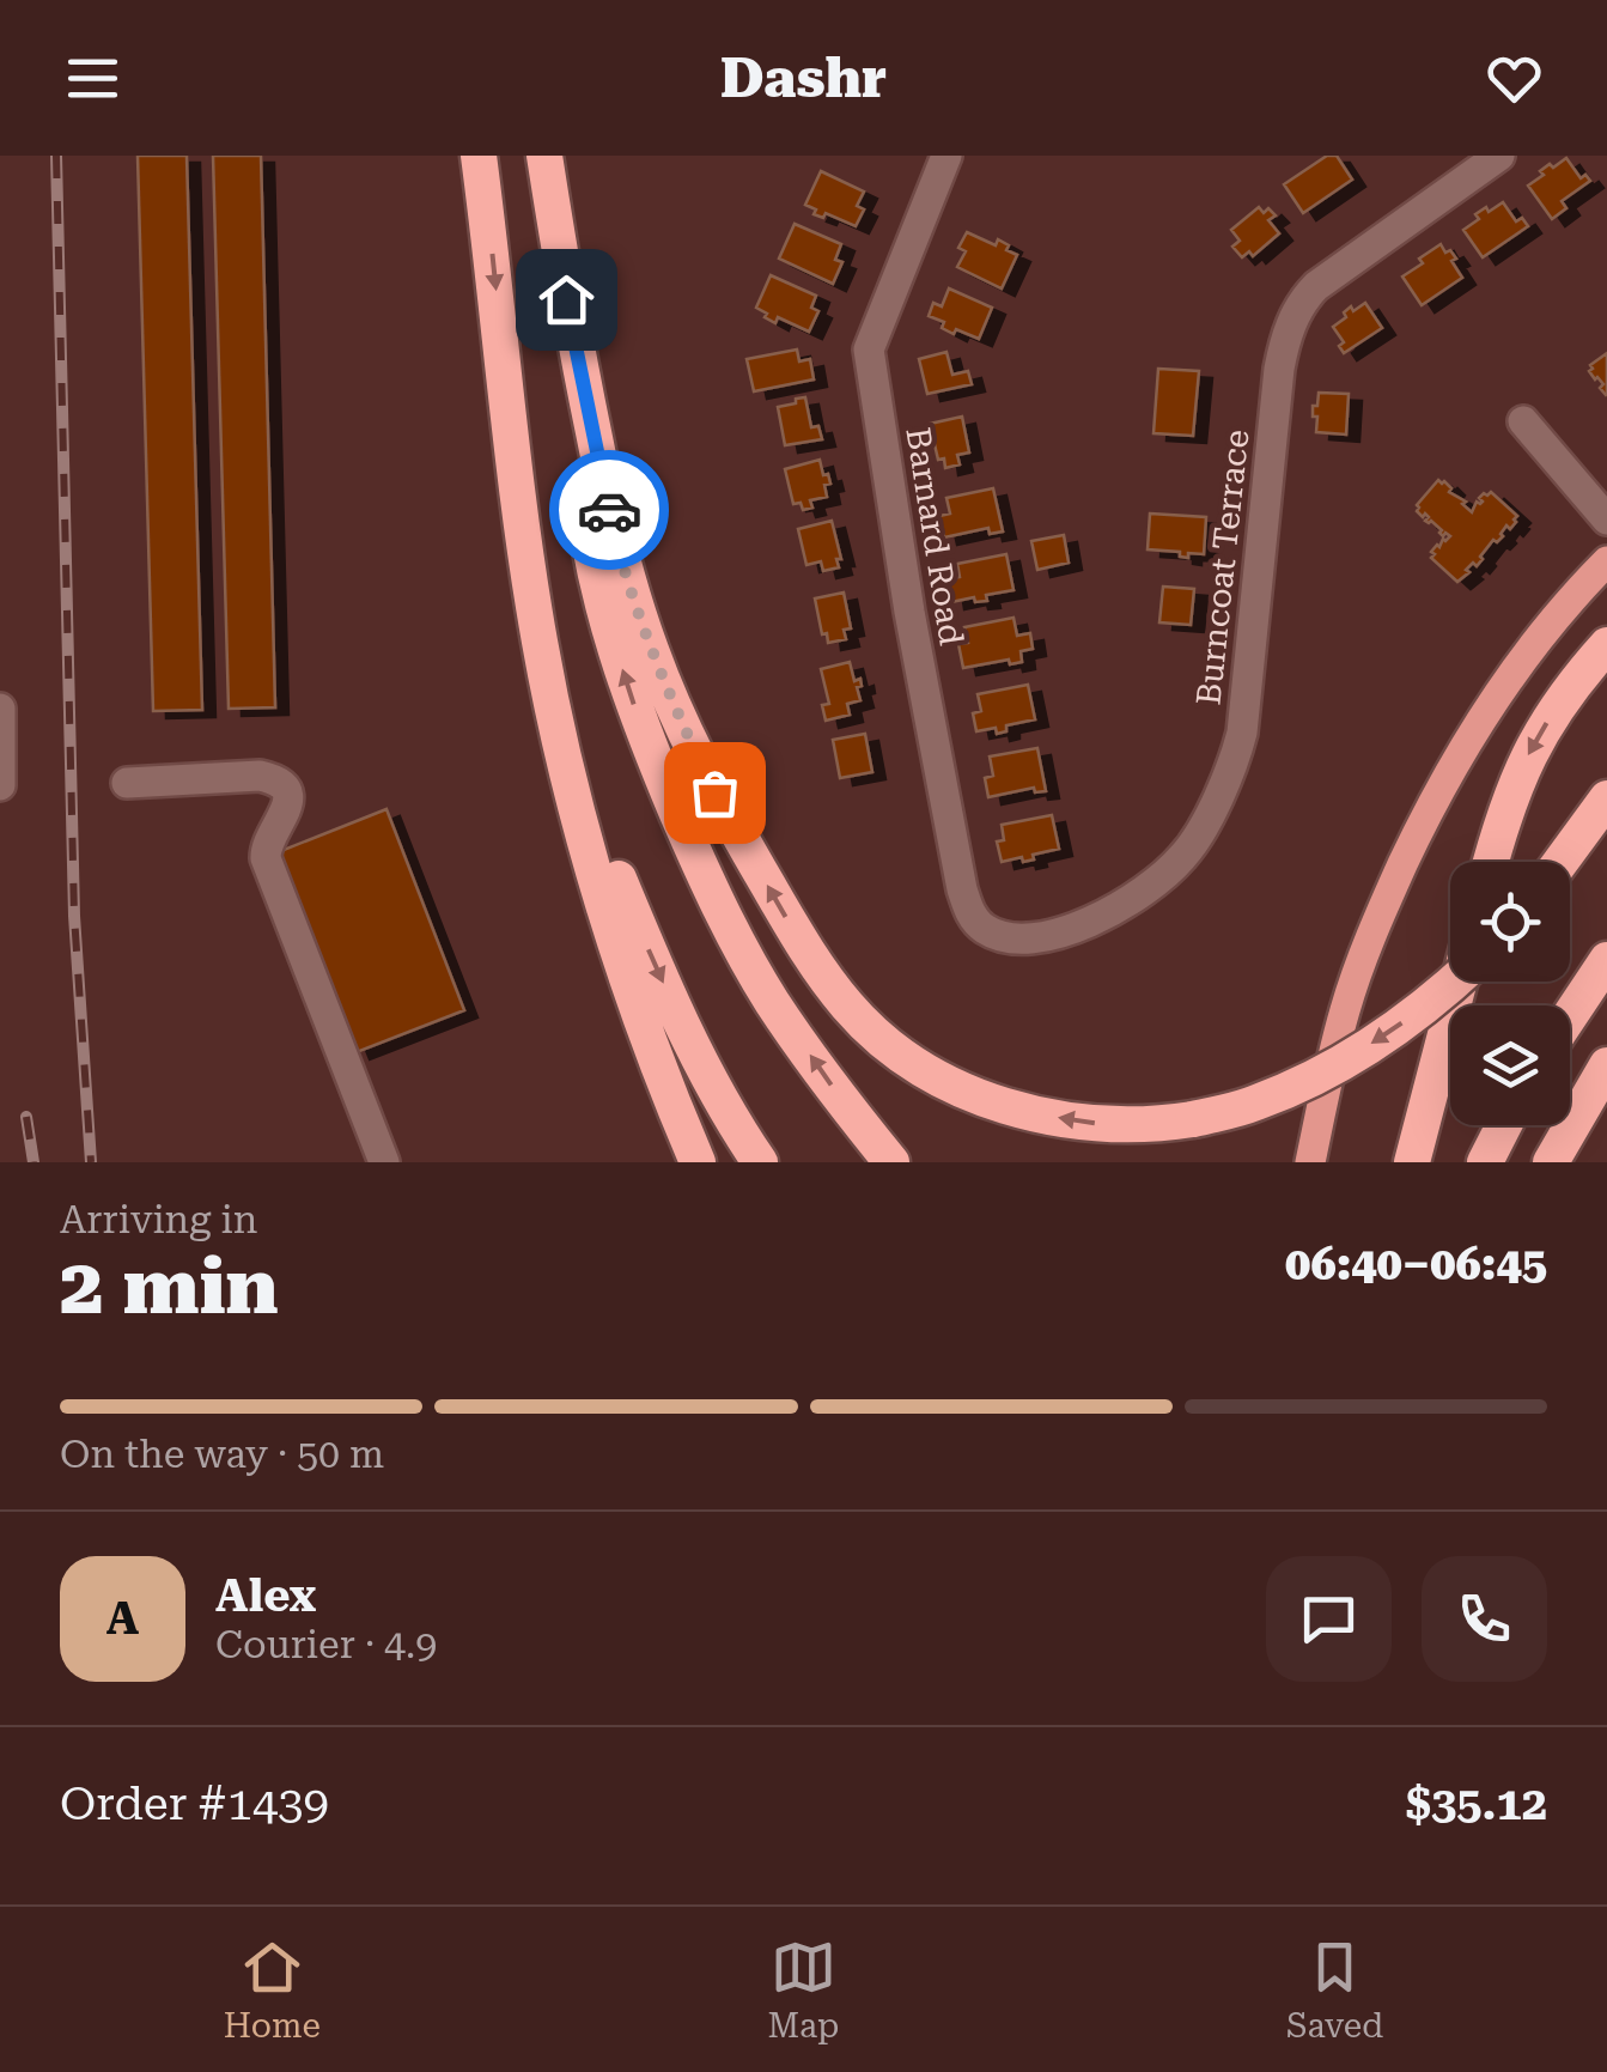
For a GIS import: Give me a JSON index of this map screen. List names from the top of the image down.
{
  "streets": {
    "street": ["Barnard Road", "Burncoat Terrace"]
  },
  "crossings": [
    ["Barnard Road", "Burncoat Terrace"]
  ],
  "page": {
    "header": "Dashr",
    "heading": ["2 min", "Arriving in", "06:40–06:45"],
    "panel": [
      "Alex",
      "Courier · 4.9",
      "Order #1439",
      "$35.12"
    ],
    "bar": "On the way · 50 m",
    "round": "A",
    "tabs": ["Home", "Map", "Saved"]
  }
}
